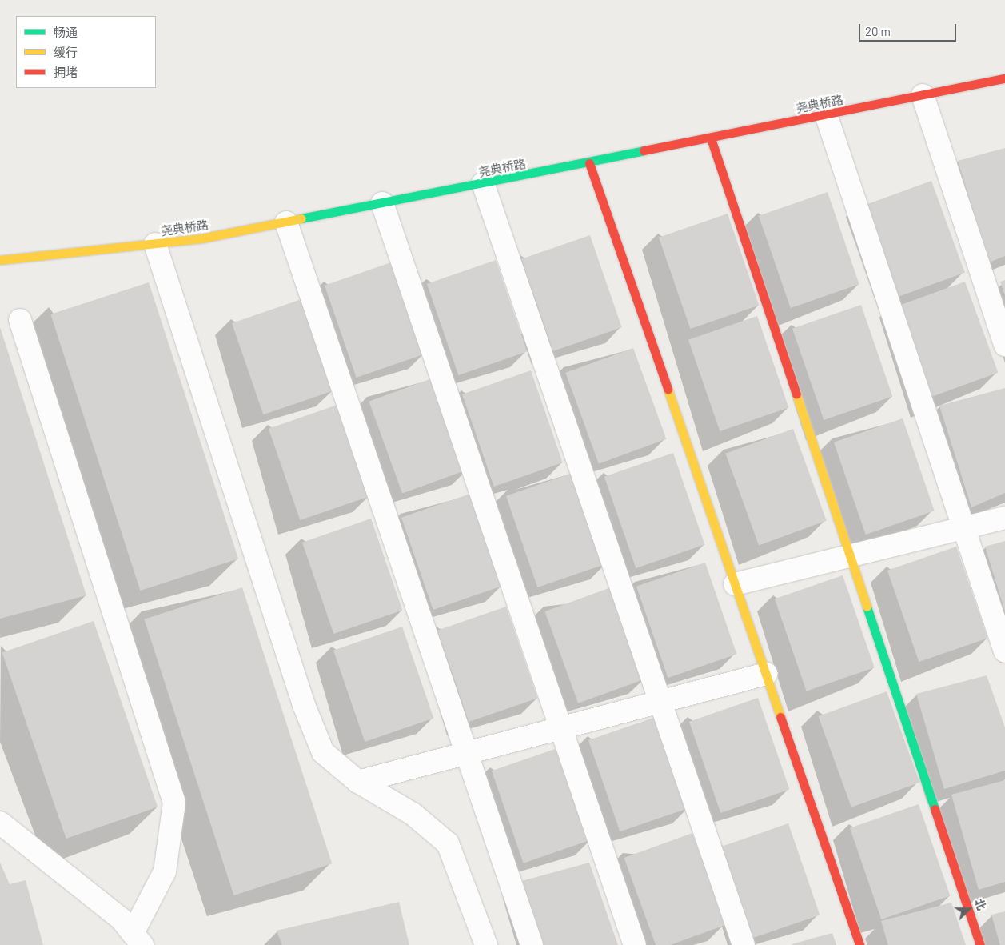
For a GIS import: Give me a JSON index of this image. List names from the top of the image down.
{
  "streets": {
    "street": ["尧典桥路"]
  },
  "legend": ["畅通", "缓行", "拥堵"],
  "scale_bar": "20 m",
  "north": "right"
}
